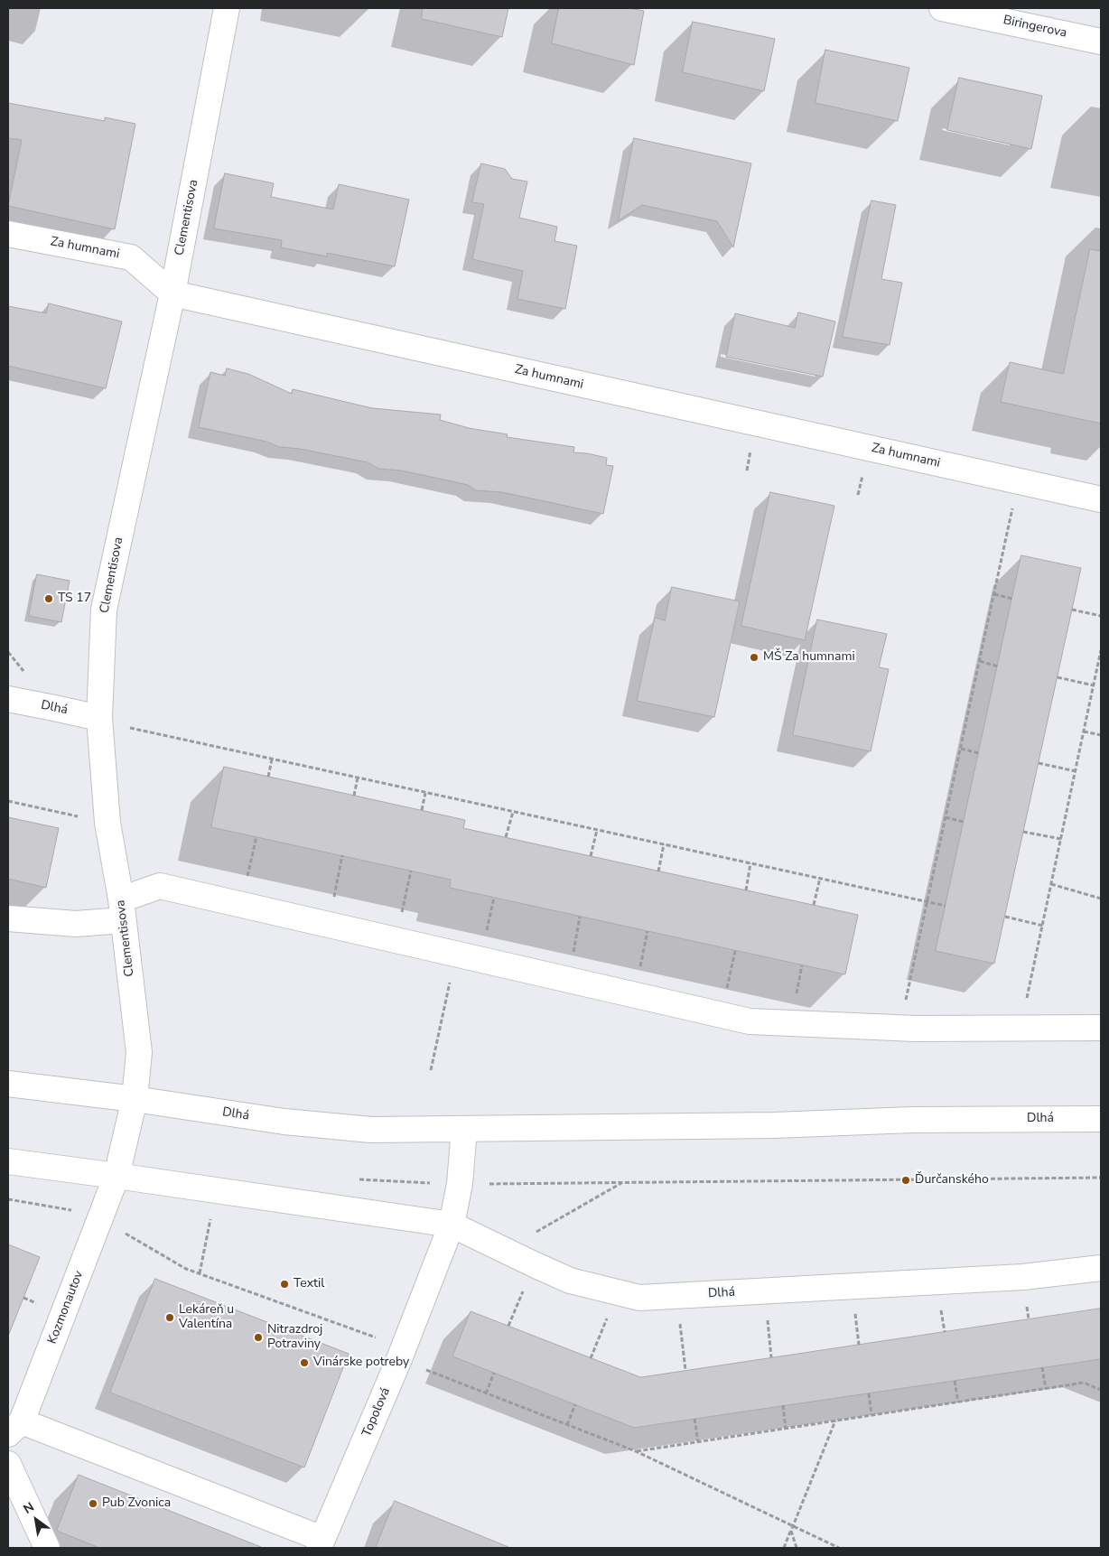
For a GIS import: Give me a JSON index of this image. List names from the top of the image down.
{
  "streets": {
    "street": [
      "Biringerova",
      "Clementisova",
      "Za humnami",
      "Dlhá",
      "Kozmonautov",
      "Topoľová"
    ]
  },
  "crossings": [
    ["Clementisova", "Za humnami"],
    ["Clementisova", "Dlhá"],
    ["Clementisova", "Kozmonautov"],
    ["Dlhá", "Kozmonautov"],
    ["Dlhá", "Topoľová"]
  ],
  "places": [
    "TS 17",
    "MŠ Za humnami",
    "Ďurčanského",
    "Textil",
    "Lekáreň u Valentína",
    "Nitrazdroj Potraviny",
    "Vinárske potreby",
    "Pub Zvonica"
  ],
  "north": "top left"
}
